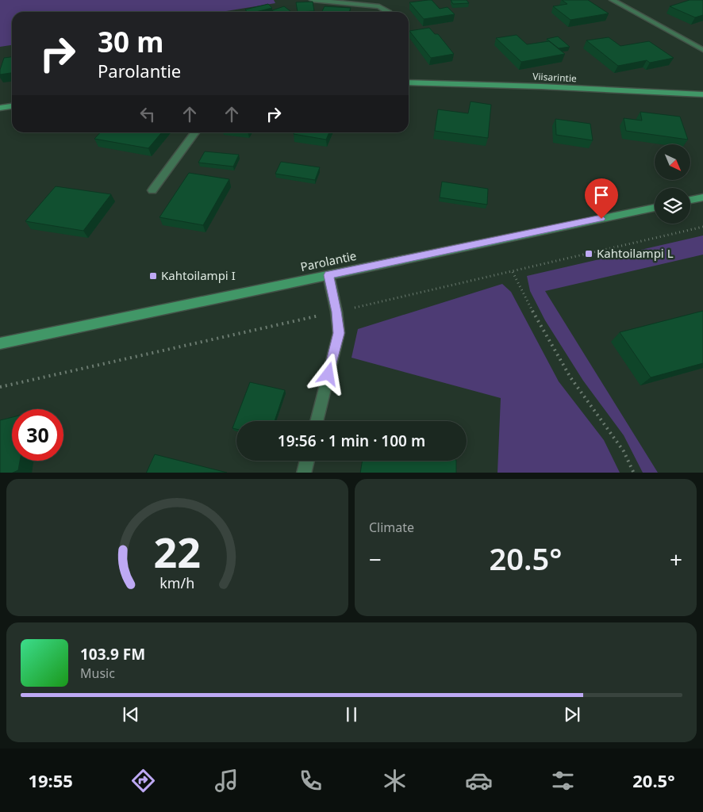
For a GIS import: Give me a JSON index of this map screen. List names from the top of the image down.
{
  "streets": {
    "main road": ["Viisarintie", "Parolantie"]
  },
  "places": {
    "transit": ["Kahtoilampi L", "Kahtoilampi I"]
  },
  "north": "bottom right",
  "page": {
    "turn": ["30 m", "Parolantie"],
    "limit": "30",
    "trip": "19:56 · 1 min · 100 m",
    "tile": "Climate",
    "heat": ["−", "20.5°", "+"],
    "song": ["103.9 FM", "Music"],
    "tabs": ["19:55", "20.5°"],
    "gauge": ["22", "km/h"]
  }
}
